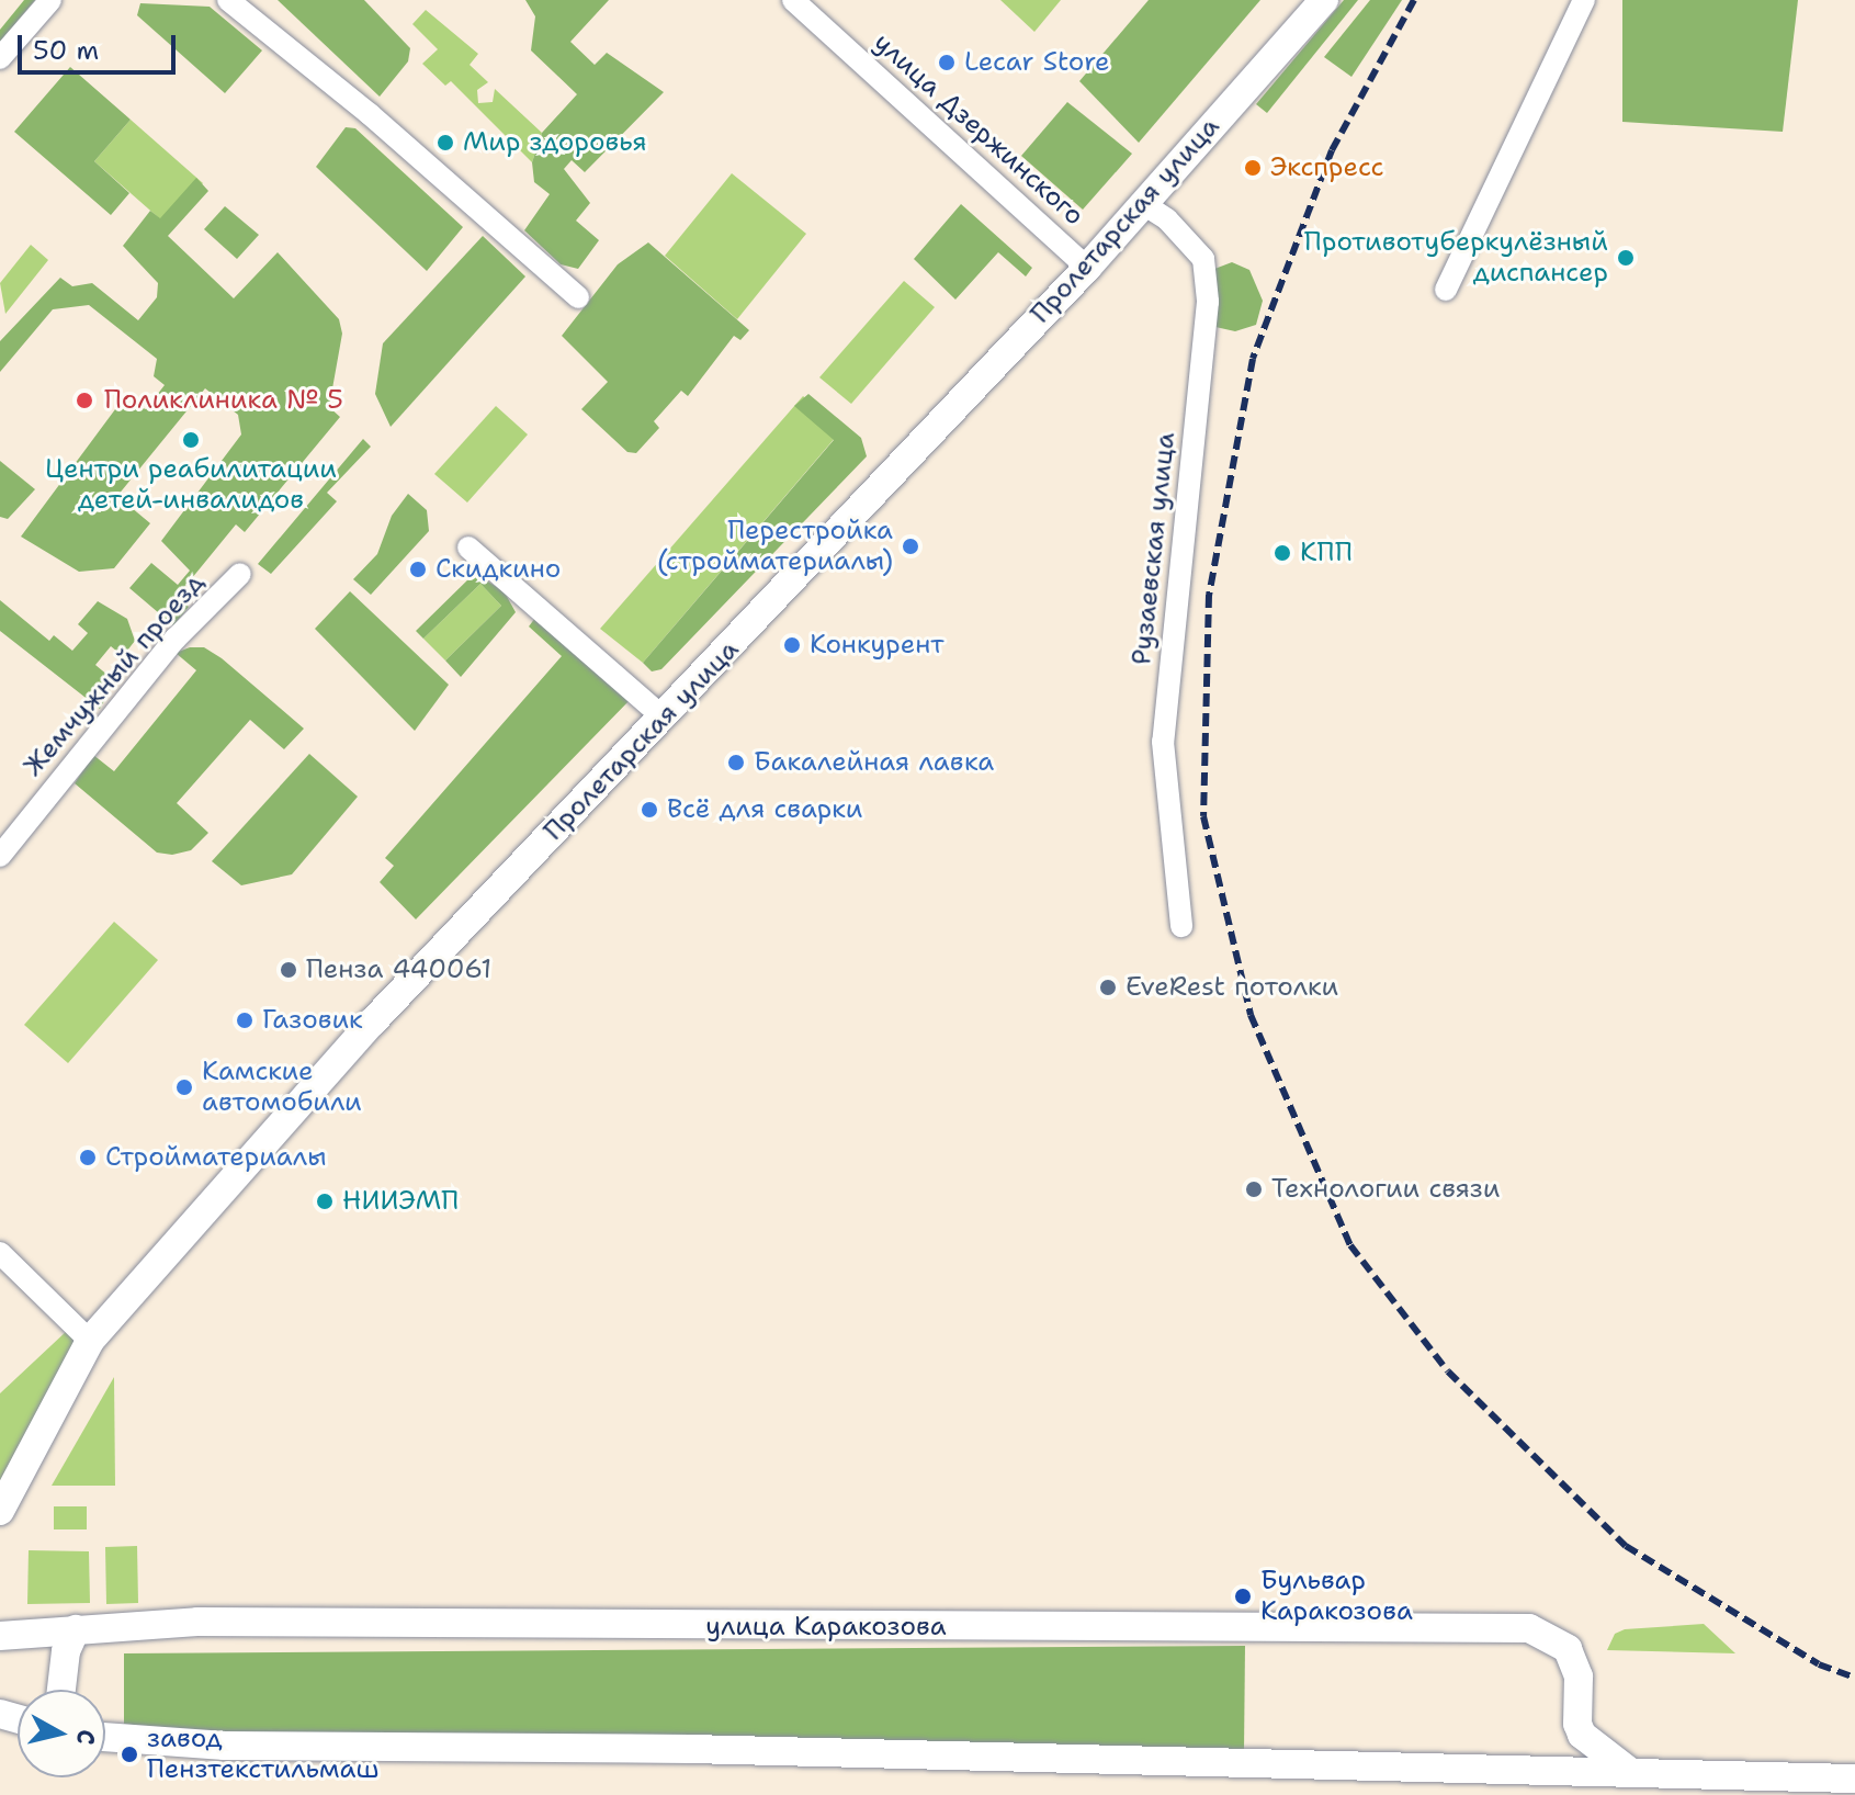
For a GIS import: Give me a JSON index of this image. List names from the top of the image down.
{
  "streets": {
    "main road": ["Пролетарская улица", "улица Каракозова"],
    "street": ["улица Дзержинского", "Рузаевская улица", "Жемчужный проезд"]
  },
  "crossings": [
    ["улица Дзержинского", "Пролетарская улица"],
    ["Пролетарская улица", "Рузаевская улица"]
  ],
  "places": [
    "Lecar Store",
    "Мир здоровья",
    "Экспресс",
    "Противотуберкулёзный диспансер",
    "Поликлиника № 5",
    "Центри реабилитации детей-инвалидов",
    "Перестройка (стройматериалы)",
    "КПП",
    "Скидкино",
    "Конкурент",
    "Бакалейная лавка",
    "Всё для сварки",
    "Пенза 440061",
    "EveRest потолки",
    "Газовик",
    "Камские автомобили",
    "Стройматериалы",
    "Технологии связи",
    "НИИЭМП",
    "Бульвар Каракозова",
    "завод Пензтекстильмаш"
  ],
  "scale_bar": "50 m",
  "north": "right"
}
